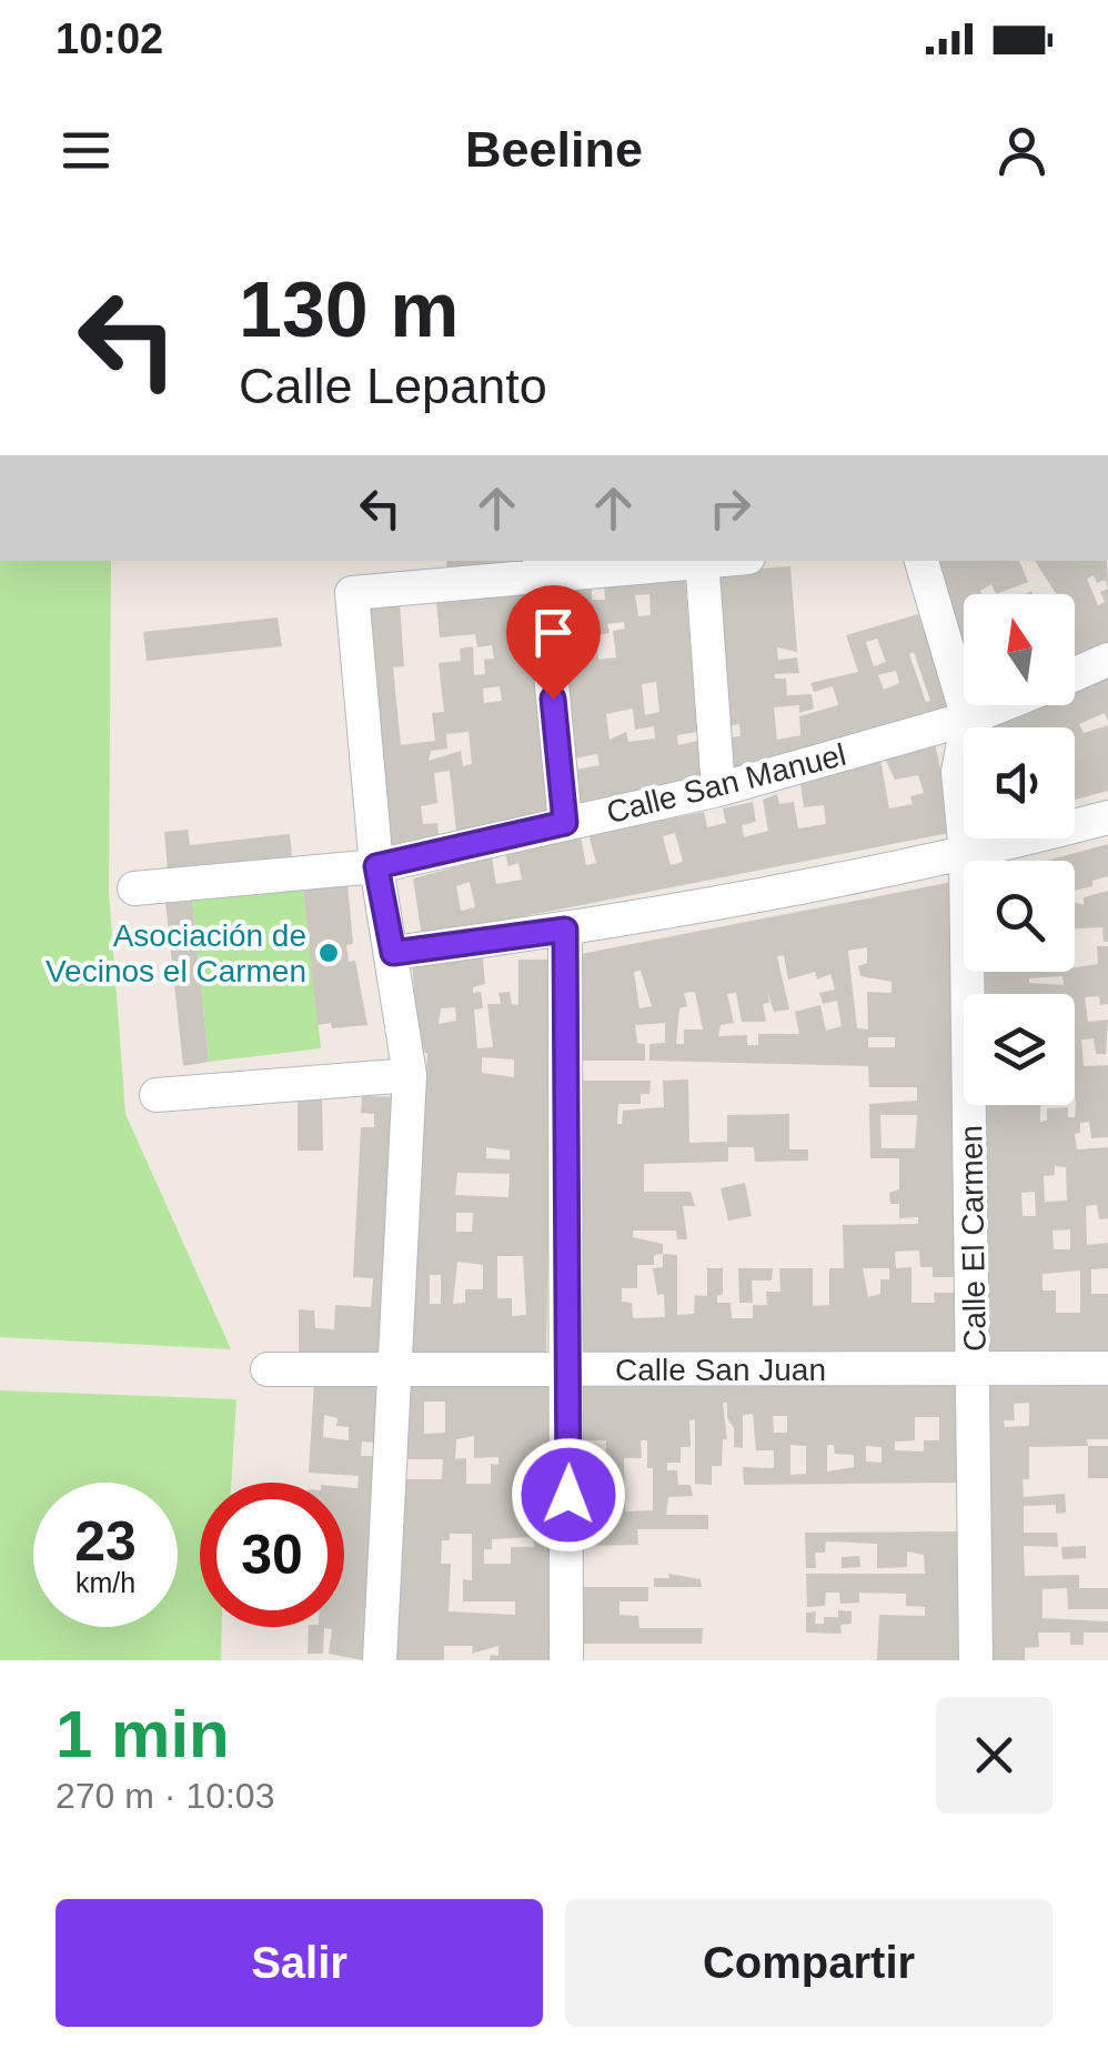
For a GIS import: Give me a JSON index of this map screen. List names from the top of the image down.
{
  "streets": {
    "street": ["Calle San Manuel", "Calle El Carmen", "Calle San Juan"]
  },
  "crossings": [
    ["Calle San Manuel", "Calle El Carmen"],
    ["Calle El Carmen", "Calle San Juan"]
  ],
  "places": ["Asociación de Vecinos el Carmen"],
  "north": "top",
  "page": {
    "status": "10:02",
    "header": "Beeline",
    "turn": ["130 m", "Calle Lepanto"],
    "speed": "23 km/h",
    "limit": "30",
    "heading": ["1 min", "270 m · 10:03"],
    "buttons": ["Salir", "Compartir"]
  }
}
